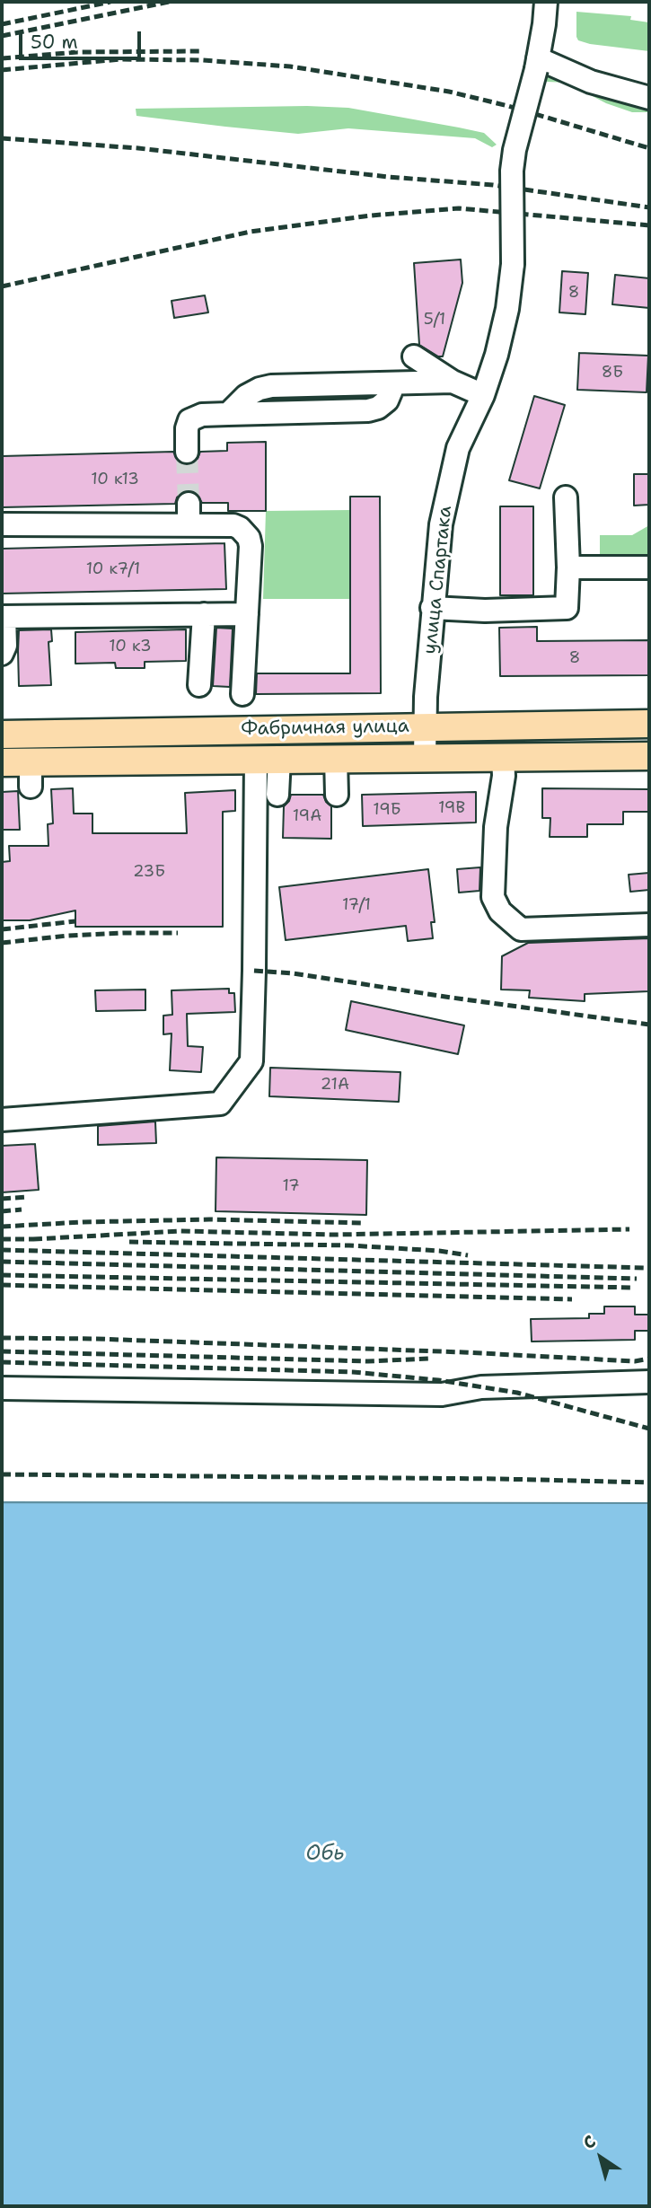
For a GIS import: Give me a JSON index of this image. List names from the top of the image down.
{
  "streets": {
    "main road": ["Фабричная улица"],
    "street": ["улица Спартака"]
  },
  "crossings": [
    ["улица Спартака", "Фабричная улица"]
  ],
  "water": ["Обь"],
  "house_numbers": [
    "8",
    "5/1",
    "8Б",
    "10 к13",
    "10 к7/1",
    "10 к3",
    "8",
    "19В",
    "19Б",
    "19А",
    "23Б",
    "17/1",
    "21А",
    "17"
  ],
  "scale_bar": "50 m",
  "north": "top left"
}
